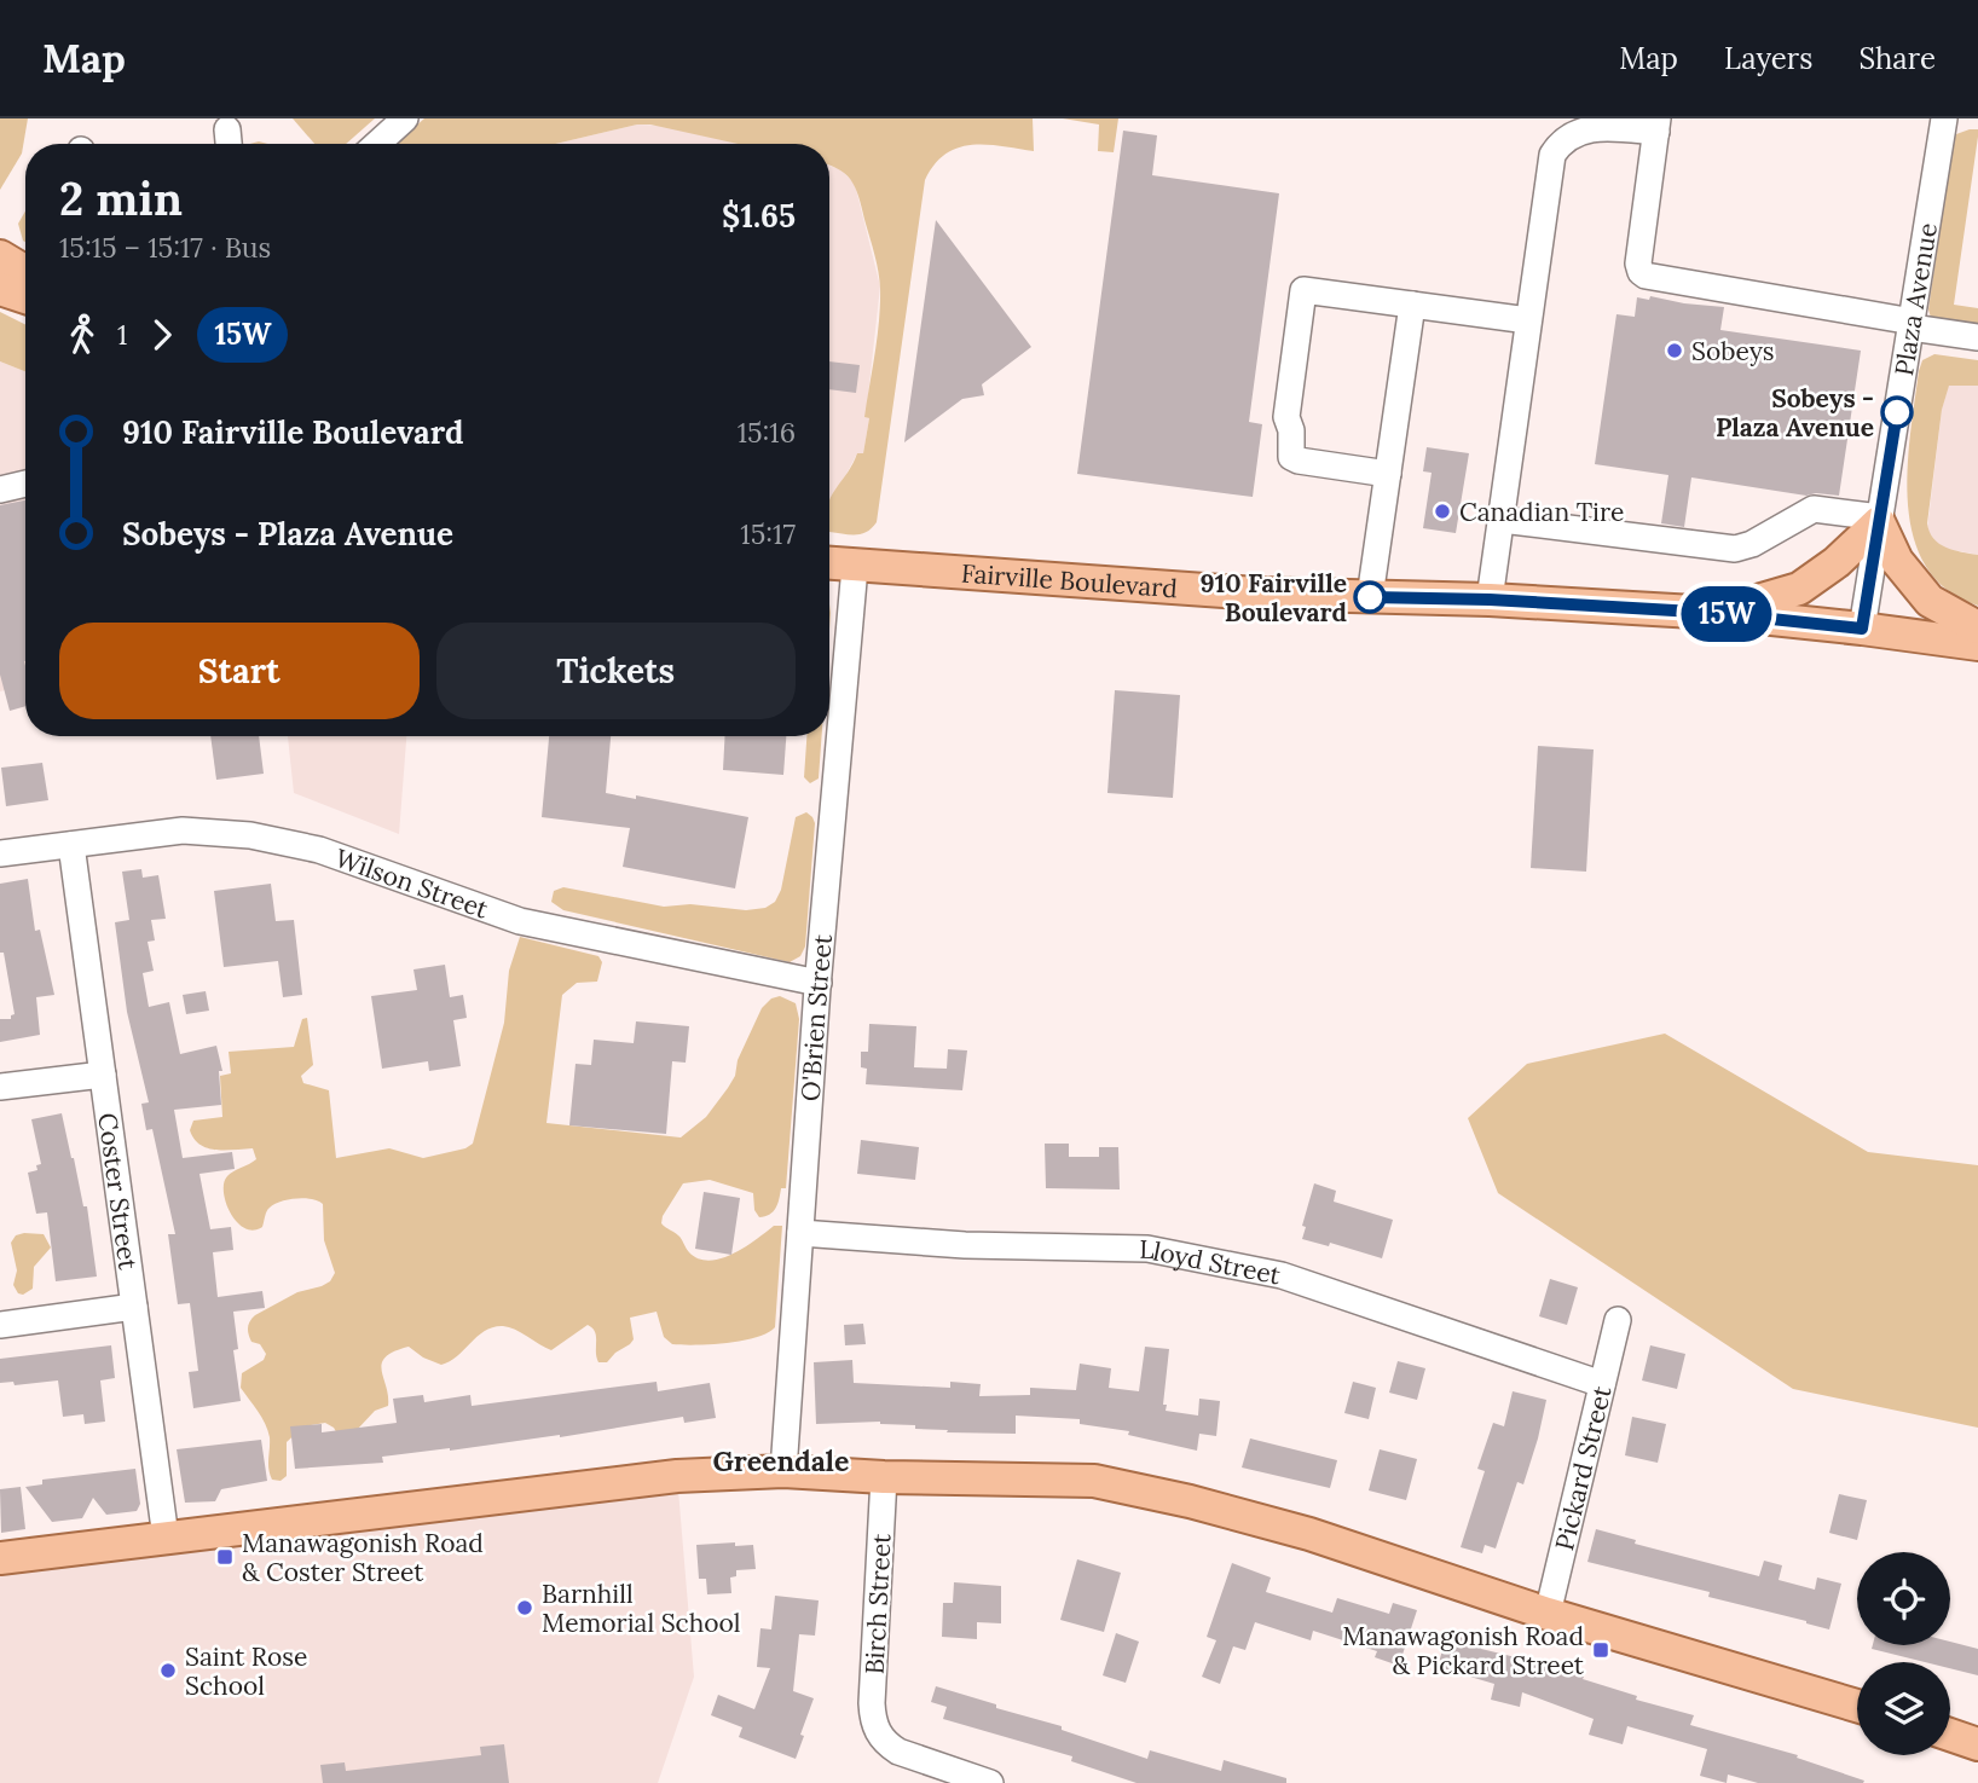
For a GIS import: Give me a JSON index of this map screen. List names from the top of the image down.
{
  "streets": {
    "main road": ["Fairville Boulevard"],
    "street": [
      "Plaza Avenue",
      "Wilson Street",
      "O'Brien Street",
      "Coster Street",
      "Lloyd Street",
      "Pickard Street",
      "Birch Street"
    ]
  },
  "crossings": [
    ["Plaza Avenue", "Fairville Boulevard"],
    ["Fairville Boulevard", "O'Brien Street"],
    ["Wilson Street", "O'Brien Street"],
    ["Wilson Street", "Coster Street"],
    ["O'Brien Street", "Lloyd Street"],
    ["Lloyd Street", "Pickard Street"]
  ],
  "districts": ["Greendale"],
  "places": {
    "other": [
      "Sobeys",
      "Sobeys - Plaza Avenue",
      "Canadian Tire",
      "910 Fairville Boulevard",
      "Barnhill Memorial School",
      "Saint Rose School"
    ],
    "transit": ["Manawagonish Road & Coster Street", "Manawagonish Road & Pickard Street"]
  },
  "lines": ["bus line 15W"],
  "page": {
    "header": "Map",
    "nav": ["Map", "Layers", "Share"],
    "on_map": "15W",
    "heading": ["2 min", "15:15 – 15:17 · Bus", "$1.65"],
    "legs": ["1", "15W"],
    "list": [
      {
        "name": "910 Fairville Boulevard",
        "value": "15:16"
      },
      {
        "name": "Sobeys - Plaza Avenue",
        "value": "15:17"
      }
    ],
    "buttons": ["Start", "Tickets"]
  }
}
